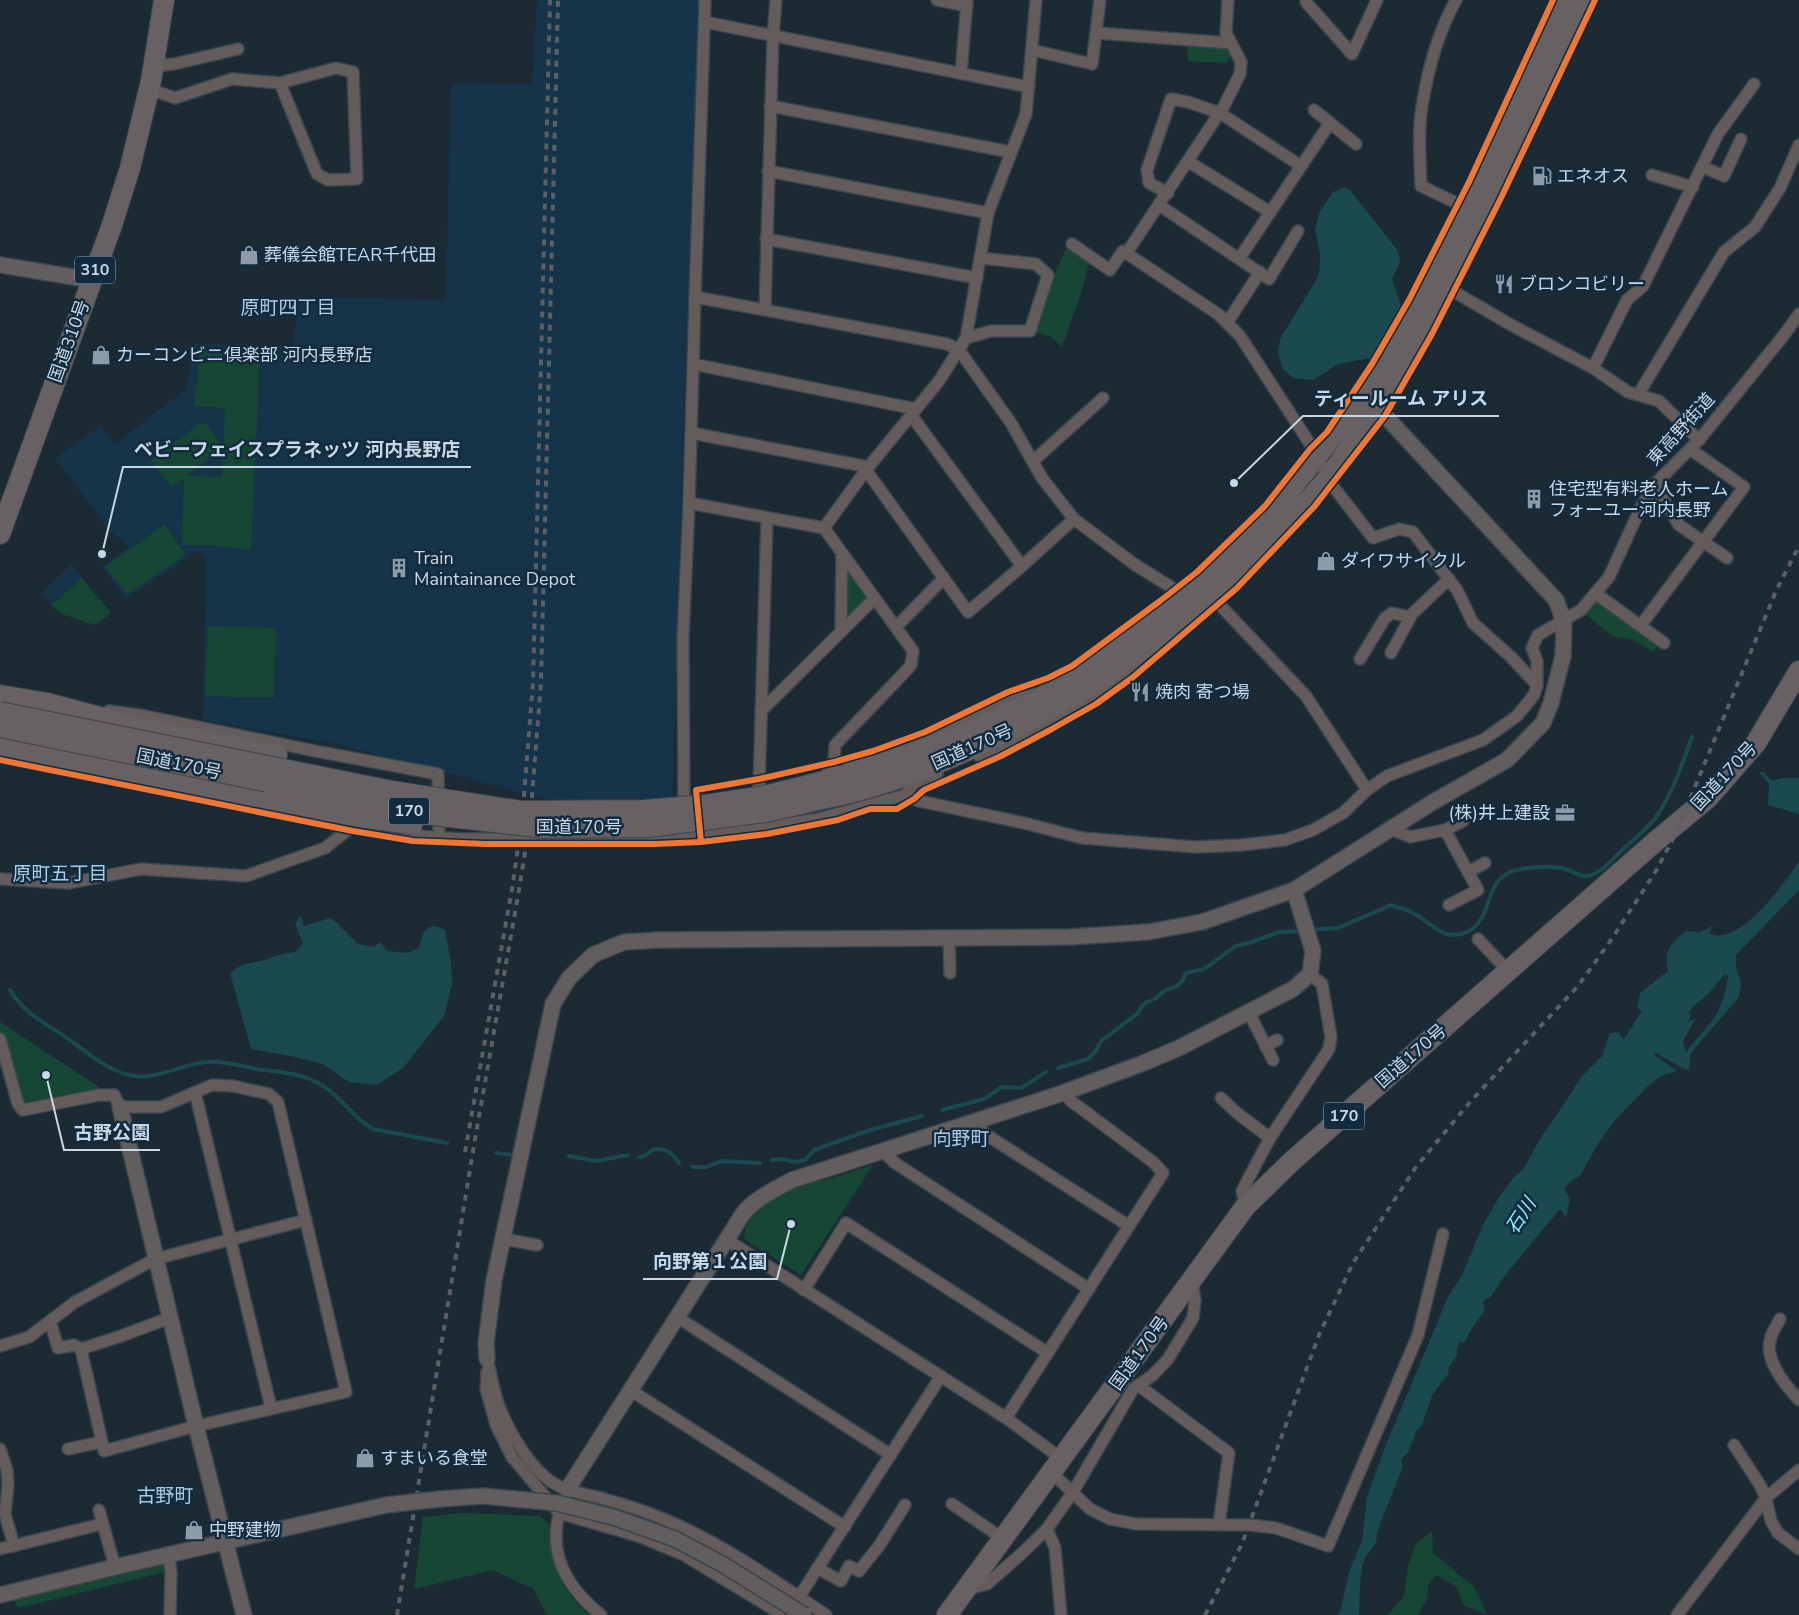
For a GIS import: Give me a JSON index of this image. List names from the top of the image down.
{
  "streets": {
    "highway": [
      "310",
      "国道310号",
      "国道170号",
      "170"
    ],
    "street": ["東高野街道"]
  },
  "districts": [
    "原町四丁目",
    "原町五丁目",
    "向野町",
    "古野町"
  ],
  "water": ["石川"],
  "places": {
    "fuel station": ["エネオス"],
    "shop": [
      "葬儀会館TEAR千代田",
      "カーコンビニ倶楽部 河内長野店",
      "ダイワサイクル",
      "すまいる食堂",
      "中野建物"
    ],
    "restaurant": ["ブロンコビリー", "焼肉 寄つ場"],
    "other": [
      "ティールーム アリス",
      "ベビーフェイスプラネッツ 河内長野店",
      "古野公園",
      "向野第１公園"
    ],
    "building": ["住宅型有料老人ホーム フォーユー河内長野", "Train Maintainance Depot"],
    "office": ["(株)井上建設"]
  }
}
